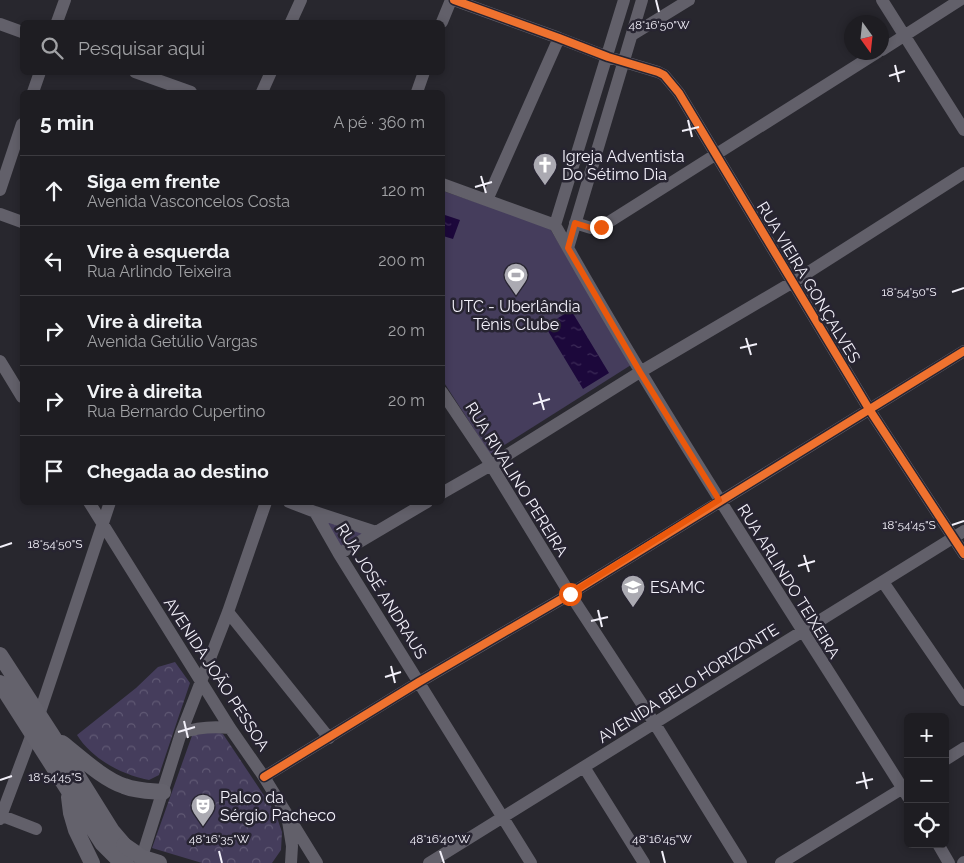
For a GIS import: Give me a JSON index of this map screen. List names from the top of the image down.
{
  "streets": {
    "street": [
      "RUA VIEIRA GONÇALVES",
      "RUA RIVALINO PEREIRA",
      "RUA ARLINDO TEIXEIRA",
      "RUA JOSÉ ANDRAUS",
      "AVENIDA JOÃO PESSOA",
      "AVENIDA BELO HORIZONTE"
    ]
  },
  "crossings": [
    ["RUA VIEIRA GONÇALVES", "AVENIDA BELO HORIZONTE"],
    ["RUA RIVALINO PEREIRA", "AVENIDA BELO HORIZONTE"],
    ["RUA ARLINDO TEIXEIRA", "AVENIDA BELO HORIZONTE"],
    ["RUA JOSÉ ANDRAUS", "AVENIDA BELO HORIZONTE"]
  ],
  "places": {
    "church": ["Igreja Adventista Do Sétimo Dia"],
    "sports": ["UTC - Uberlândia Tênis Clube"],
    "school or university": ["ESAMC"],
    "theatre": ["Palco da Sérgio Pacheco"]
  },
  "north": "bottom",
  "page": {
    "search": "Pesquisar aqui",
    "heading": ["5 min", "A pé · 360 m"],
    "list": [
      ["Siga em frente", "Avenida Vasconcelos Costa", "120 m"],
      ["Vire à esquerda", "Rua Arlindo Teixeira", "200 m"],
      ["Vire à direita", "Avenida Getúlio Vargas", "20 m"],
      ["Vire à direita", "Rua Bernardo Cupertino", "20 m"],
      "Chegada ao destino"
    ],
    "map_buttons": ["+", "−"]
  },
  "coordinates": [
    "48°16'50\"W",
    "18°54'50\"S",
    "18°54'45\"S",
    "48°16'35\"W",
    "48°16'40\"W",
    "48°16'45\"W"
  ]
}
